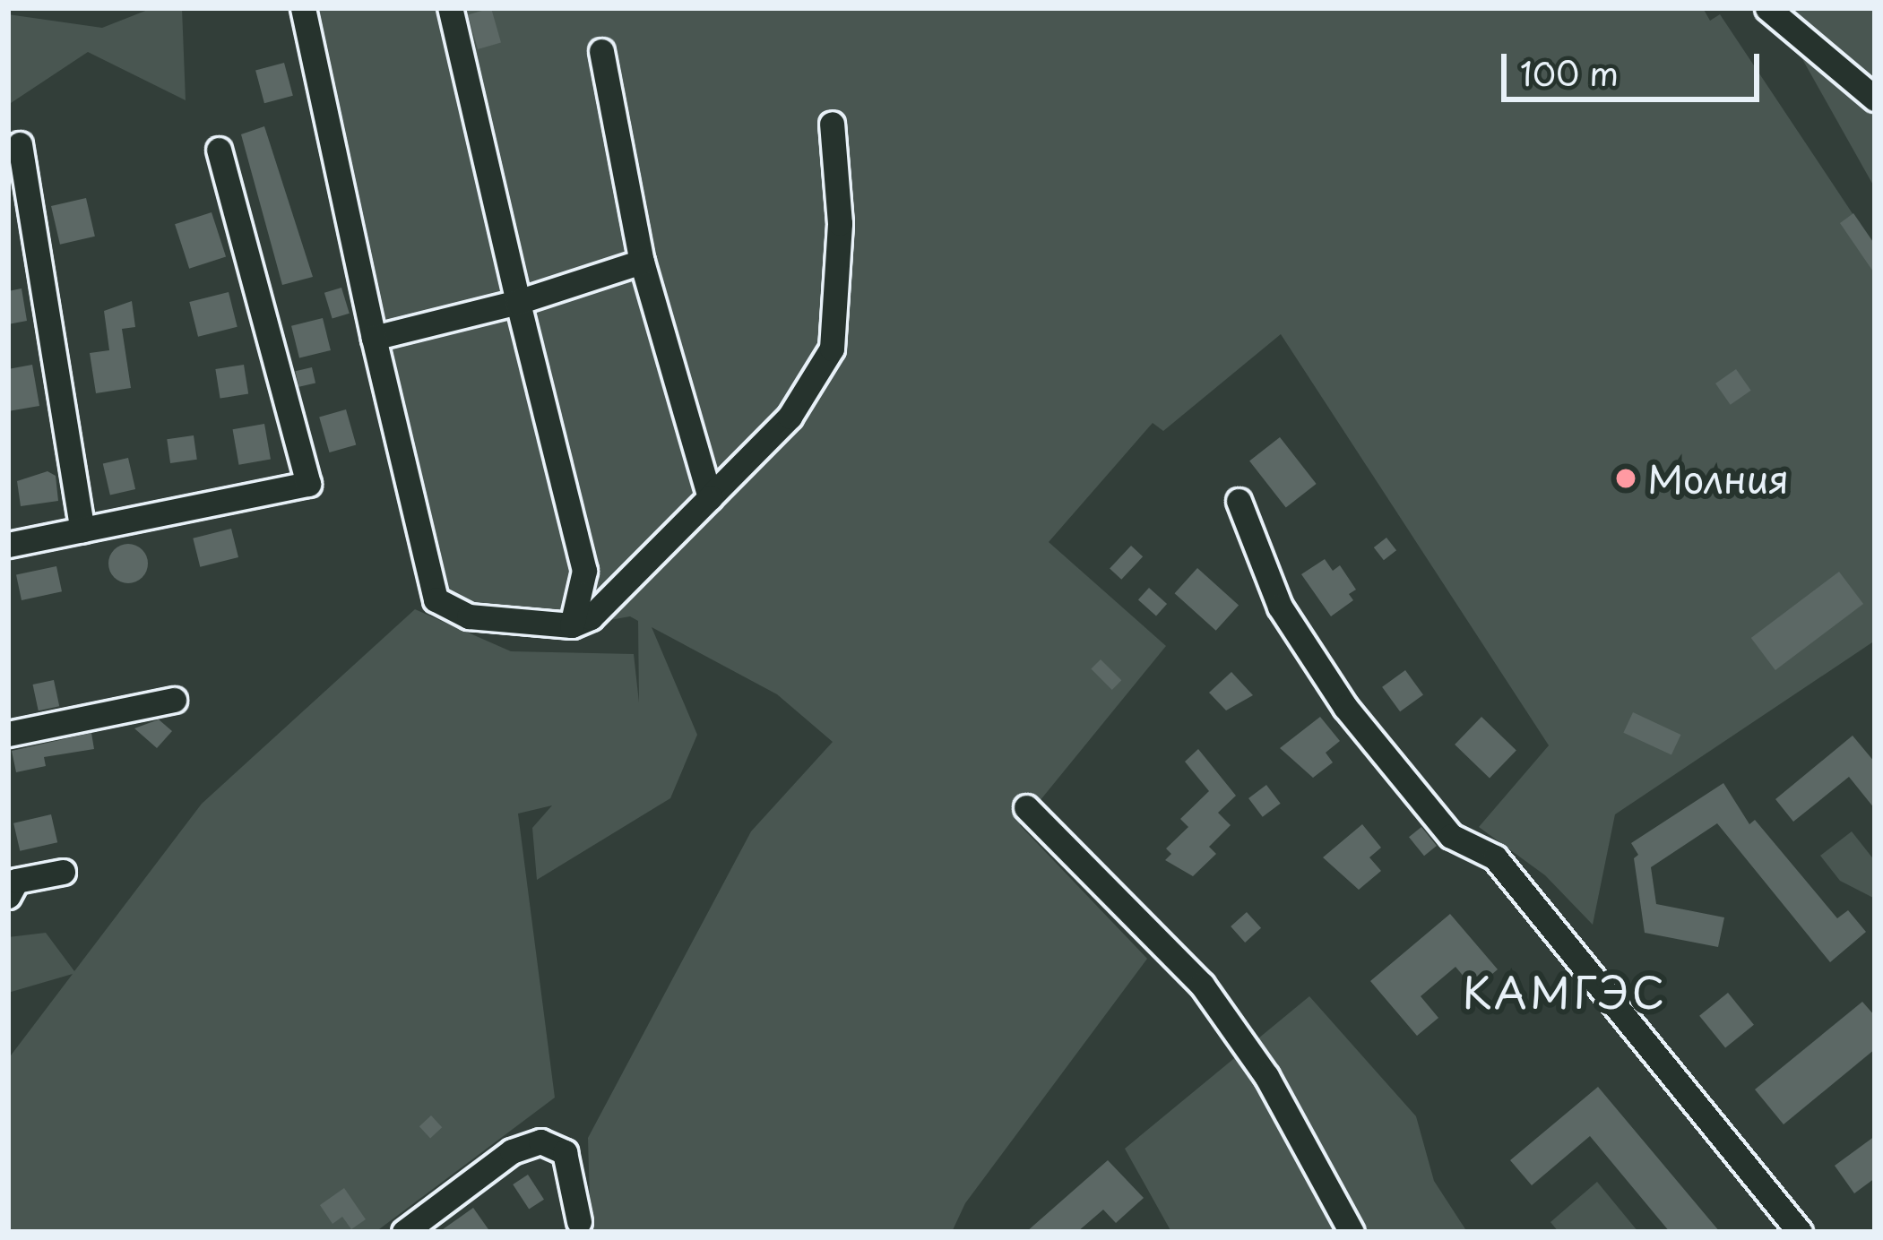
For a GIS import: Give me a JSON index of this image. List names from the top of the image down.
{
  "districts": ["КАМГЭС"],
  "places": ["Молния"],
  "scale_bar": "100 m"
}
